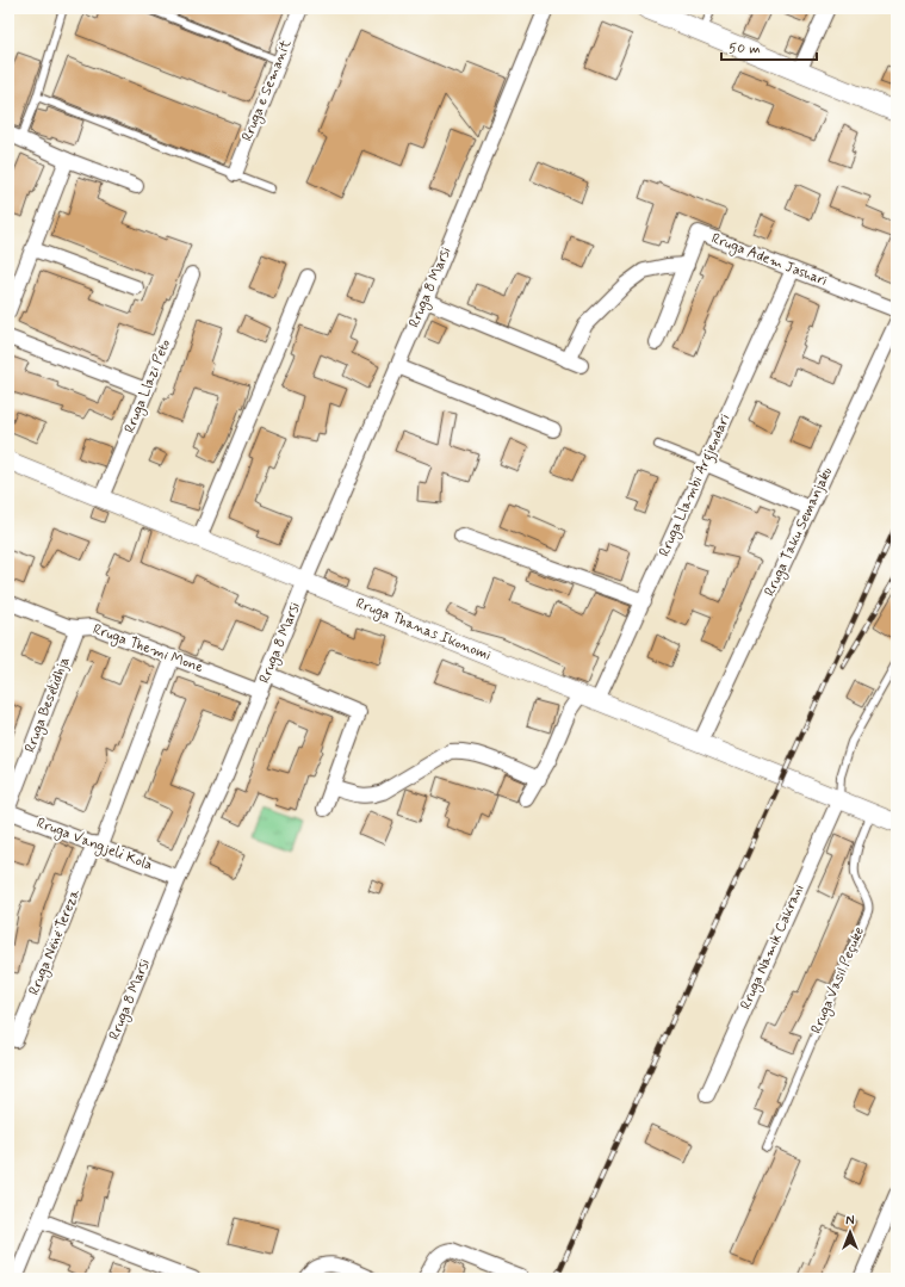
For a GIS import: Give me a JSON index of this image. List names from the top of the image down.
{
  "streets": {
    "street": [
      "Rruga e Semanit",
      "Rruga Adem Jashari",
      "Rruga 8 Marsi",
      "Rruga Llazi Peto",
      "Rruga Llambi Argjendari",
      "Rruga Taku Semanjaku",
      "Rruga Thanas Ikonomi",
      "Rruga Themi Mone",
      "Rruga Besëlidhja",
      "Rruga Vangjeli Kola",
      "Rruga Nënë Tereza",
      "Rruga Namik Cakrani"
    ],
    "lane": ["Rruga Vasil Peçuke"]
  },
  "crossings": [
    ["Rruga Adem Jashari", "Rruga Llambi Argjendari"],
    ["Rruga 8 Marsi", "Rruga Thanas Ikonomi"],
    ["Rruga 8 Marsi", "Rruga Themi Mone"],
    ["Rruga 8 Marsi", "Rruga Vangjeli Kola"],
    ["Rruga Llazi Peto", "Rruga Thanas Ikonomi"],
    ["Rruga Llambi Argjendari", "Rruga Thanas Ikonomi"],
    ["Rruga Taku Semanjaku", "Rruga Thanas Ikonomi"],
    ["Rruga Thanas Ikonomi", "Rruga Namik Cakrani"],
    ["Rruga Themi Mone", "Rruga Besëlidhja"],
    ["Rruga Themi Mone", "Rruga Nënë Tereza"],
    ["Rruga Besëlidhja", "Rruga Vangjeli Kola"],
    ["Rruga Vangjeli Kola", "Rruga Nënë Tereza"]
  ],
  "scale_bar": "50 m",
  "north": "top"
}
